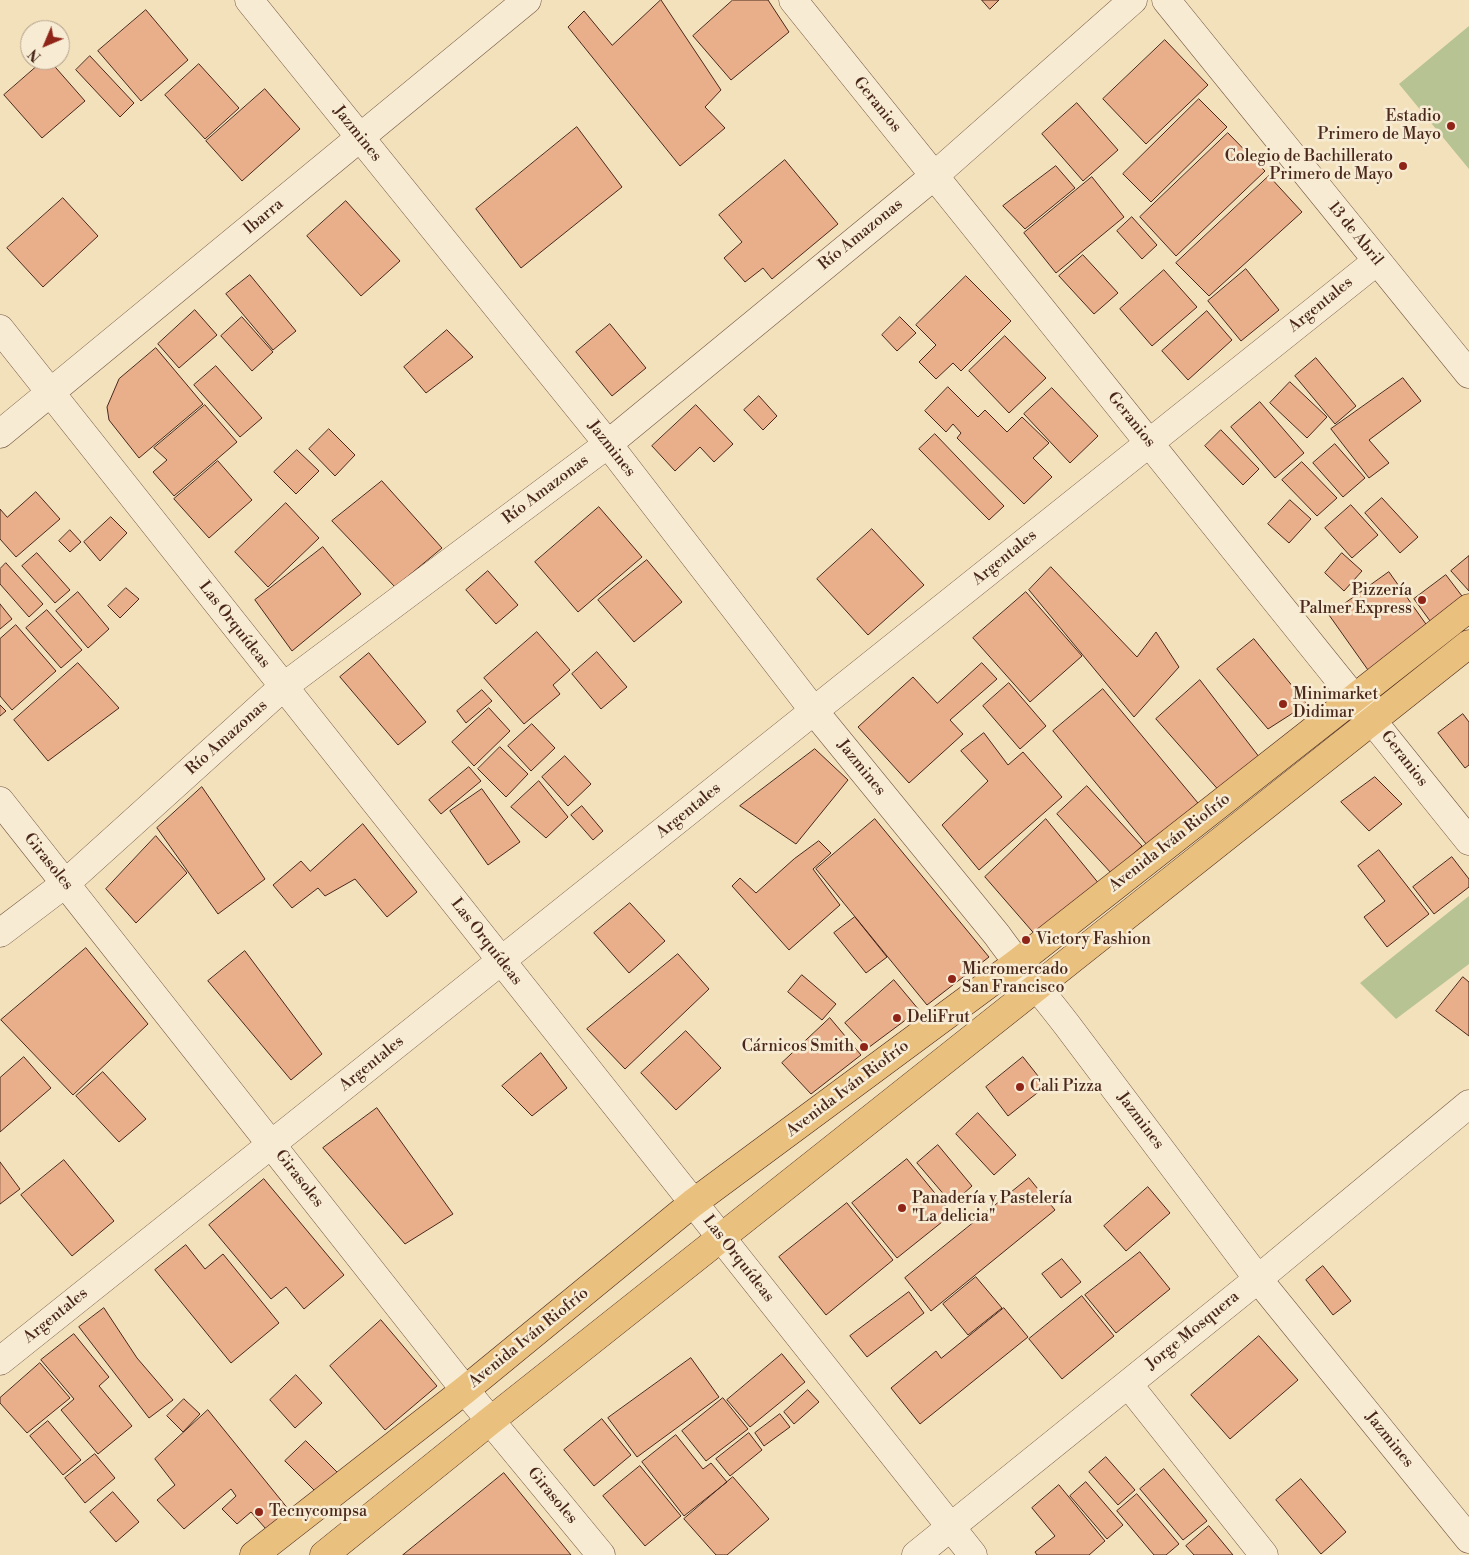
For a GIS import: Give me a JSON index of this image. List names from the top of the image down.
{
  "streets": {
    "main road": ["Avenida Iván Riofrío"],
    "street": [
      "Geranios",
      "Jazmines",
      "Ibarra",
      "13 de Abril",
      "Río Amazonas",
      "Argentales",
      "Las Orquídeas",
      "Girasoles",
      "Jorge Mosquera"
    ]
  },
  "crossings": [
    ["Geranios", "Río Amazonas"],
    ["Geranios", "Argentales"],
    ["Geranios", "Avenida Iván Riofrío"],
    ["Jazmines", "Ibarra"],
    ["Jazmines", "Río Amazonas"],
    ["Jazmines", "Argentales"],
    ["Jazmines", "Avenida Iván Riofrío"],
    ["Jazmines", "Jorge Mosquera"],
    ["Ibarra", "Las Orquídeas"],
    ["13 de Abril", "Argentales"],
    ["Río Amazonas", "Las Orquídeas"],
    ["Río Amazonas", "Girasoles"],
    ["Argentales", "Las Orquídeas"],
    ["Argentales", "Girasoles"],
    ["Las Orquídeas", "Avenida Iván Riofrío"],
    ["Las Orquídeas", "Jorge Mosquera"],
    ["Avenida Iván Riofrío", "Girasoles"]
  ],
  "places": [
    "Estadio Primero de Mayo",
    "Colegio de Bachillerato Primero de Mayo",
    "Pizzería Palmer Express",
    "Minimarket Didimar",
    "Victory Fashion",
    "Micromercado San Francisco",
    "DeliFrut",
    "Cárnicos Smith",
    "Cali Pizza",
    "Panadería y Pastelería \"La delicia\"",
    "Tecnycompsa"
  ],
  "north": "bottom left"
}
